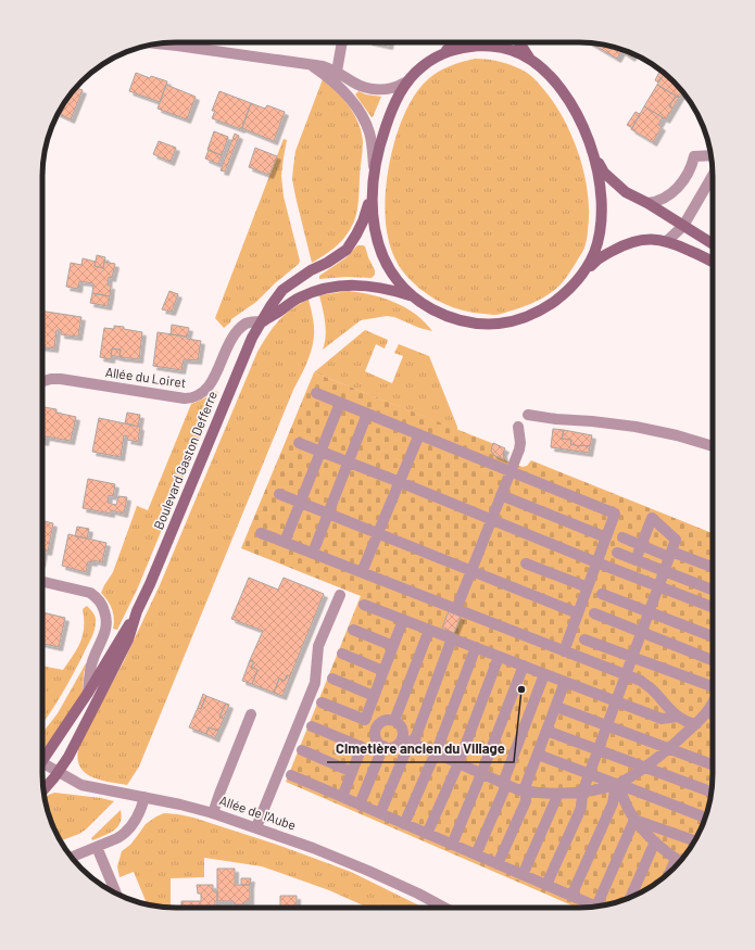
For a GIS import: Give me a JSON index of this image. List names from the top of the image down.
{
  "streets": {
    "street": ["Allée du Loiret", "Boulevard Gaston Defferre", "Allée de l'Aube"]
  },
  "crossings": [
    ["Allée du Loiret", "Boulevard Gaston Defferre"],
    ["Boulevard Gaston Defferre", "Allée de l'Aube"]
  ],
  "places": ["Cimetière ancien du Village"]
}
